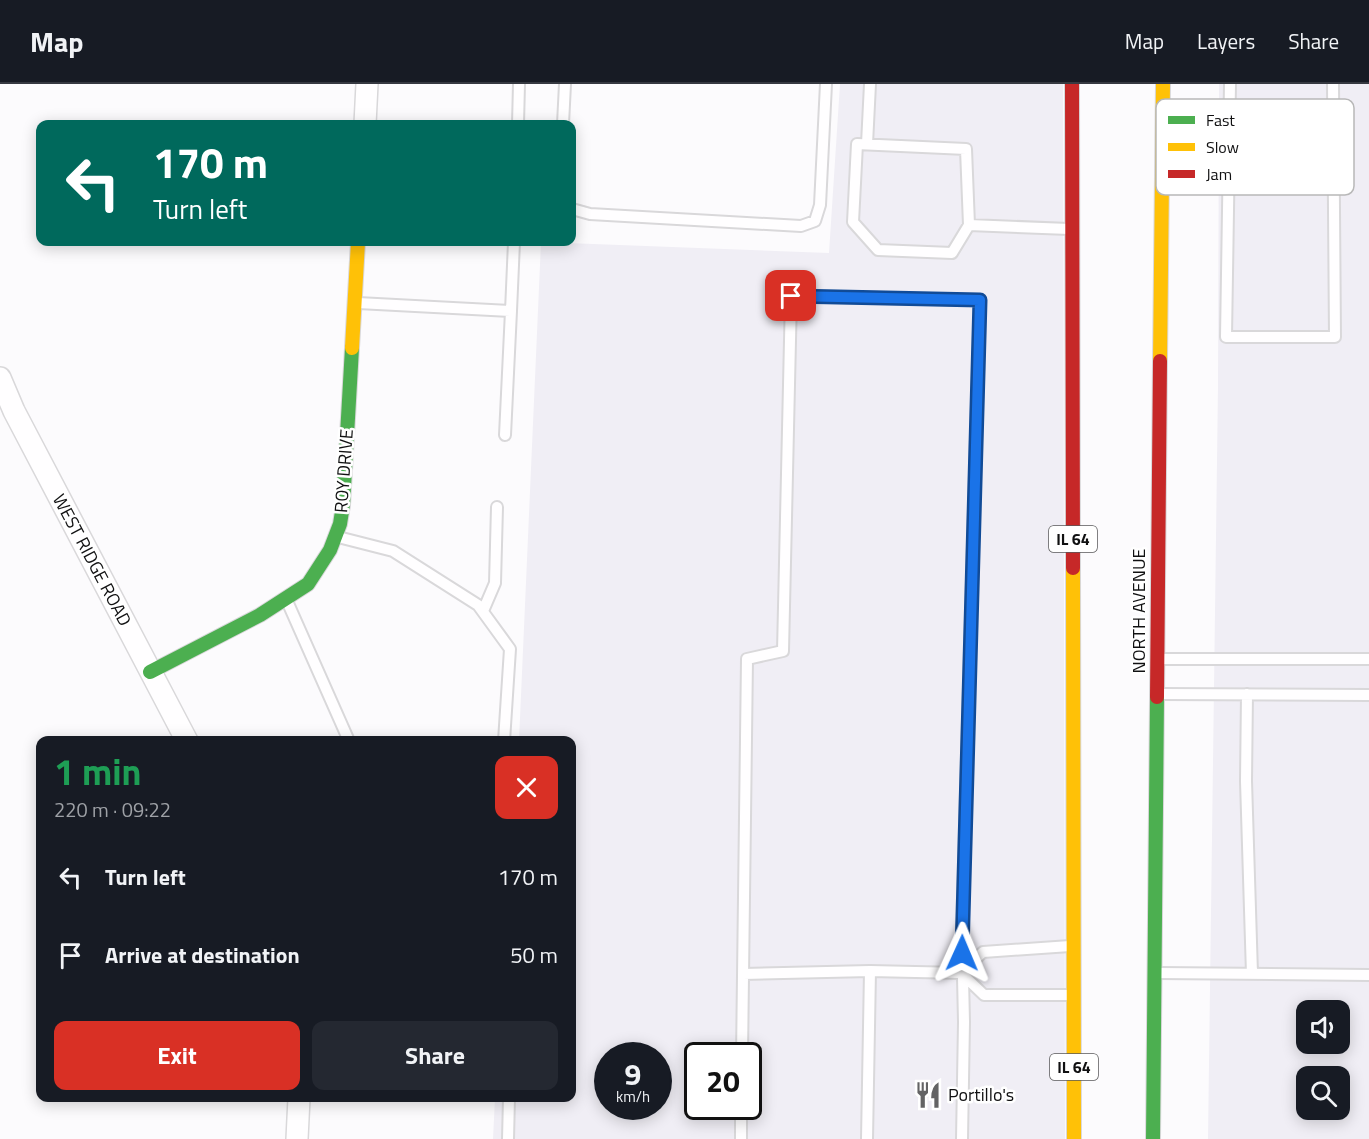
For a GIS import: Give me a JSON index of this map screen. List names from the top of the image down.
{
  "streets": {
    "main road": ["ROY DRIVE", "IL 64", "NORTH AVENUE"],
    "street": ["WEST RIDGE ROAD"]
  },
  "crossings": [
    ["ROY DRIVE", "WEST RIDGE ROAD"]
  ],
  "places": {
    "restaurant": ["Portillo's"]
  },
  "legend": ["Fast", "Slow", "Jam"],
  "page": {
    "header": "Map",
    "nav": ["Map", "Layers", "Share"],
    "turn": ["170 m", "Turn left"],
    "heading": ["1 min", "220 m · 09:22"],
    "list": [
      {
        "name": "Turn left",
        "value": "170 m"
      },
      {
        "name": "Arrive at destination",
        "value": "50 m"
      }
    ],
    "buttons": ["Exit", "Share"],
    "speed": "9 km/h",
    "limit": "20"
  }
}
